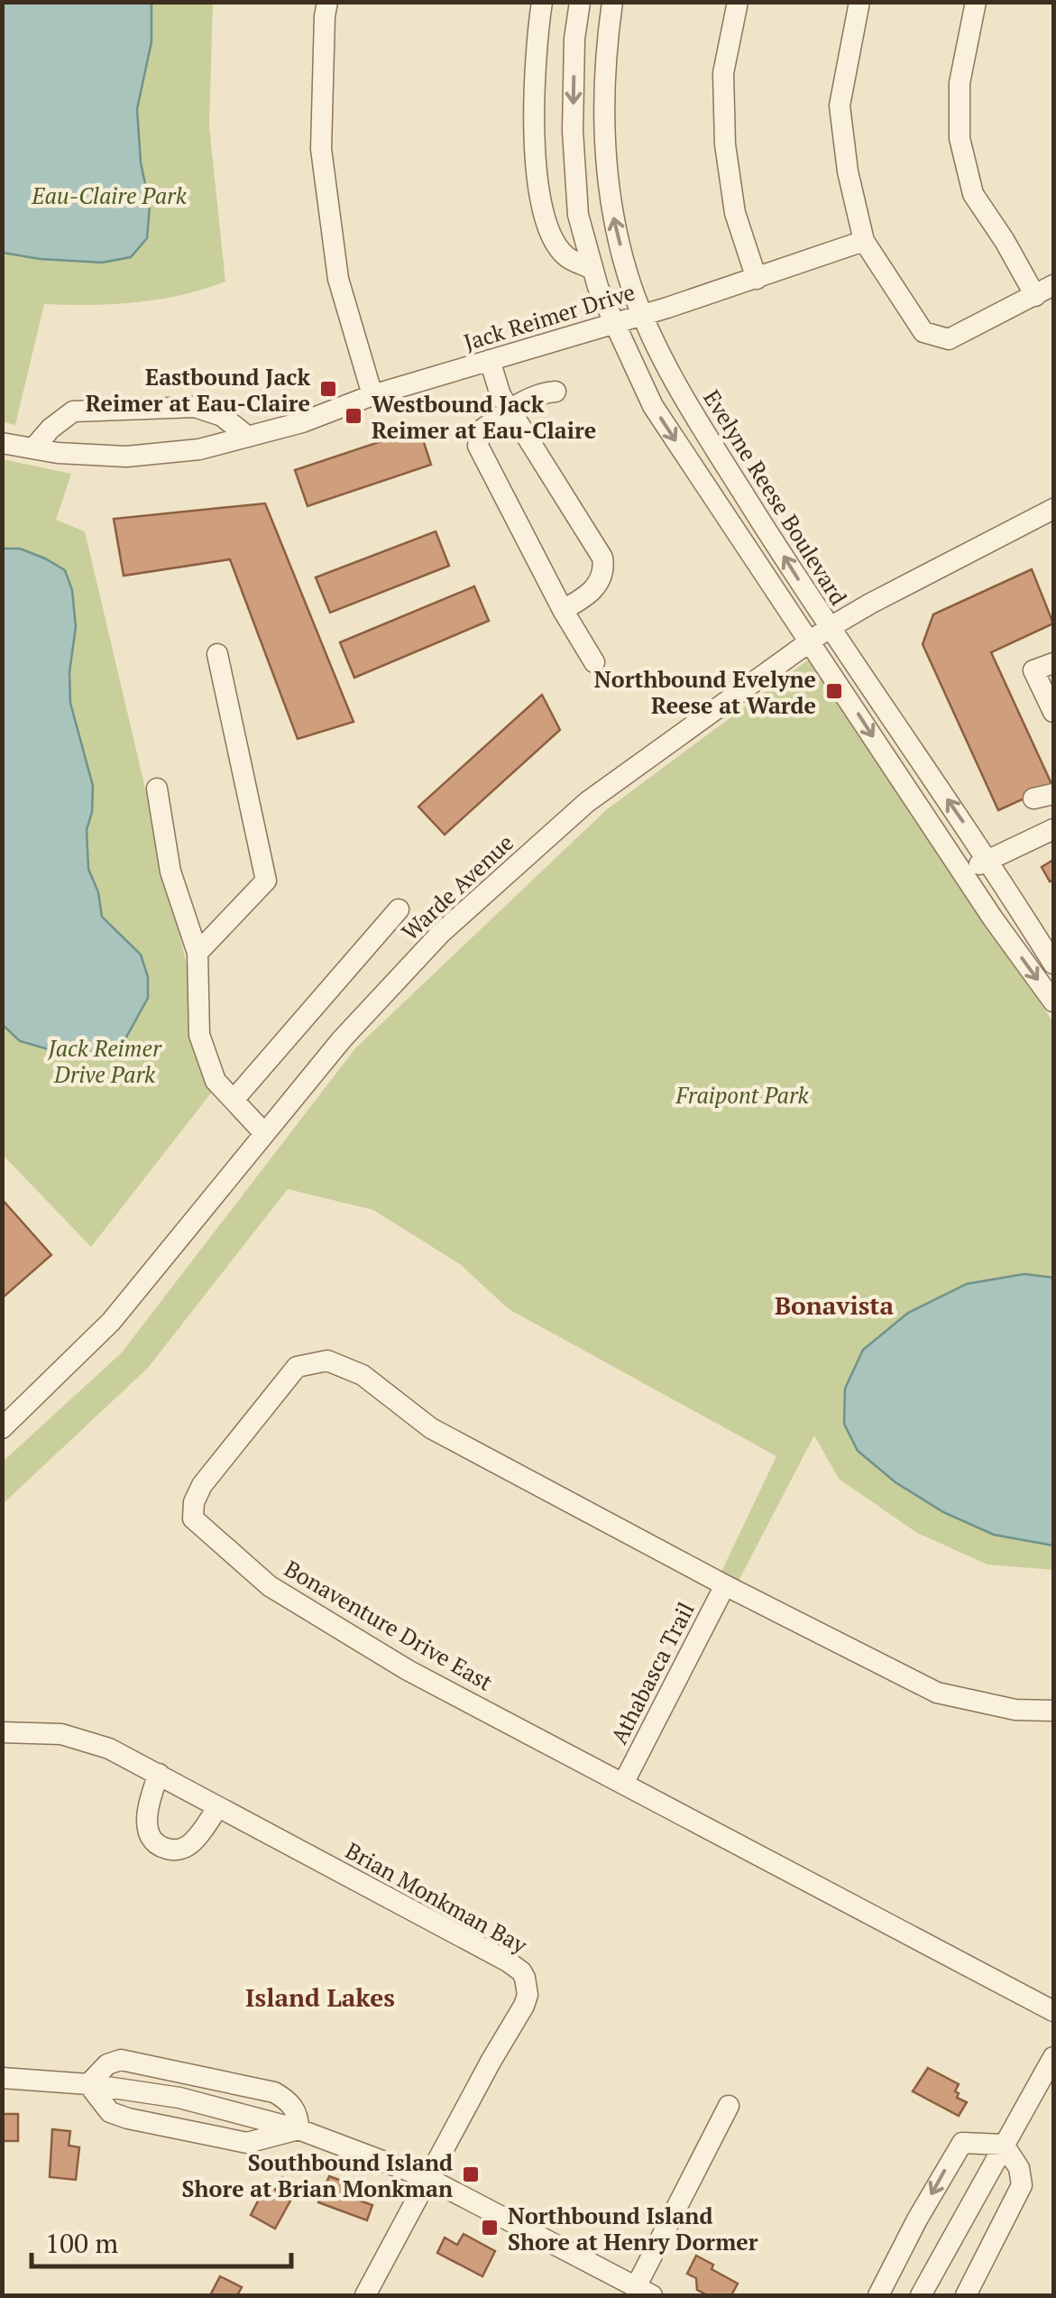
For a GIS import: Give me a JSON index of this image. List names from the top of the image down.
{
  "streets": {
    "street": [
      "Jack Reimer Drive",
      "Evelyne Reese Boulevard",
      "Warde Avenue",
      "Bonaventure Drive East",
      "Athabasca Trail",
      "Brian Monkman Bay"
    ]
  },
  "crossings": [
    ["Jack Reimer Drive", "Evelyne Reese Boulevard"],
    ["Evelyne Reese Boulevard", "Warde Avenue"],
    ["Bonaventure Drive East", "Athabasca Trail"]
  ],
  "districts": ["Bonavista", "Island Lakes"],
  "parks": ["Eau-Claire Park", "Jack Reimer Drive Park", "Fraipont Park"],
  "places": {
    "transit": [
      "Eastbound Jack Reimer at Eau-Claire",
      "Westbound Jack Reimer at Eau-Claire",
      "Northbound Evelyne Reese at Warde",
      "Southbound Island Shore at Brian Monkman",
      "Northbound Island Shore at Henry Dormer"
    ]
  },
  "scale_bar": "100 m"
}
